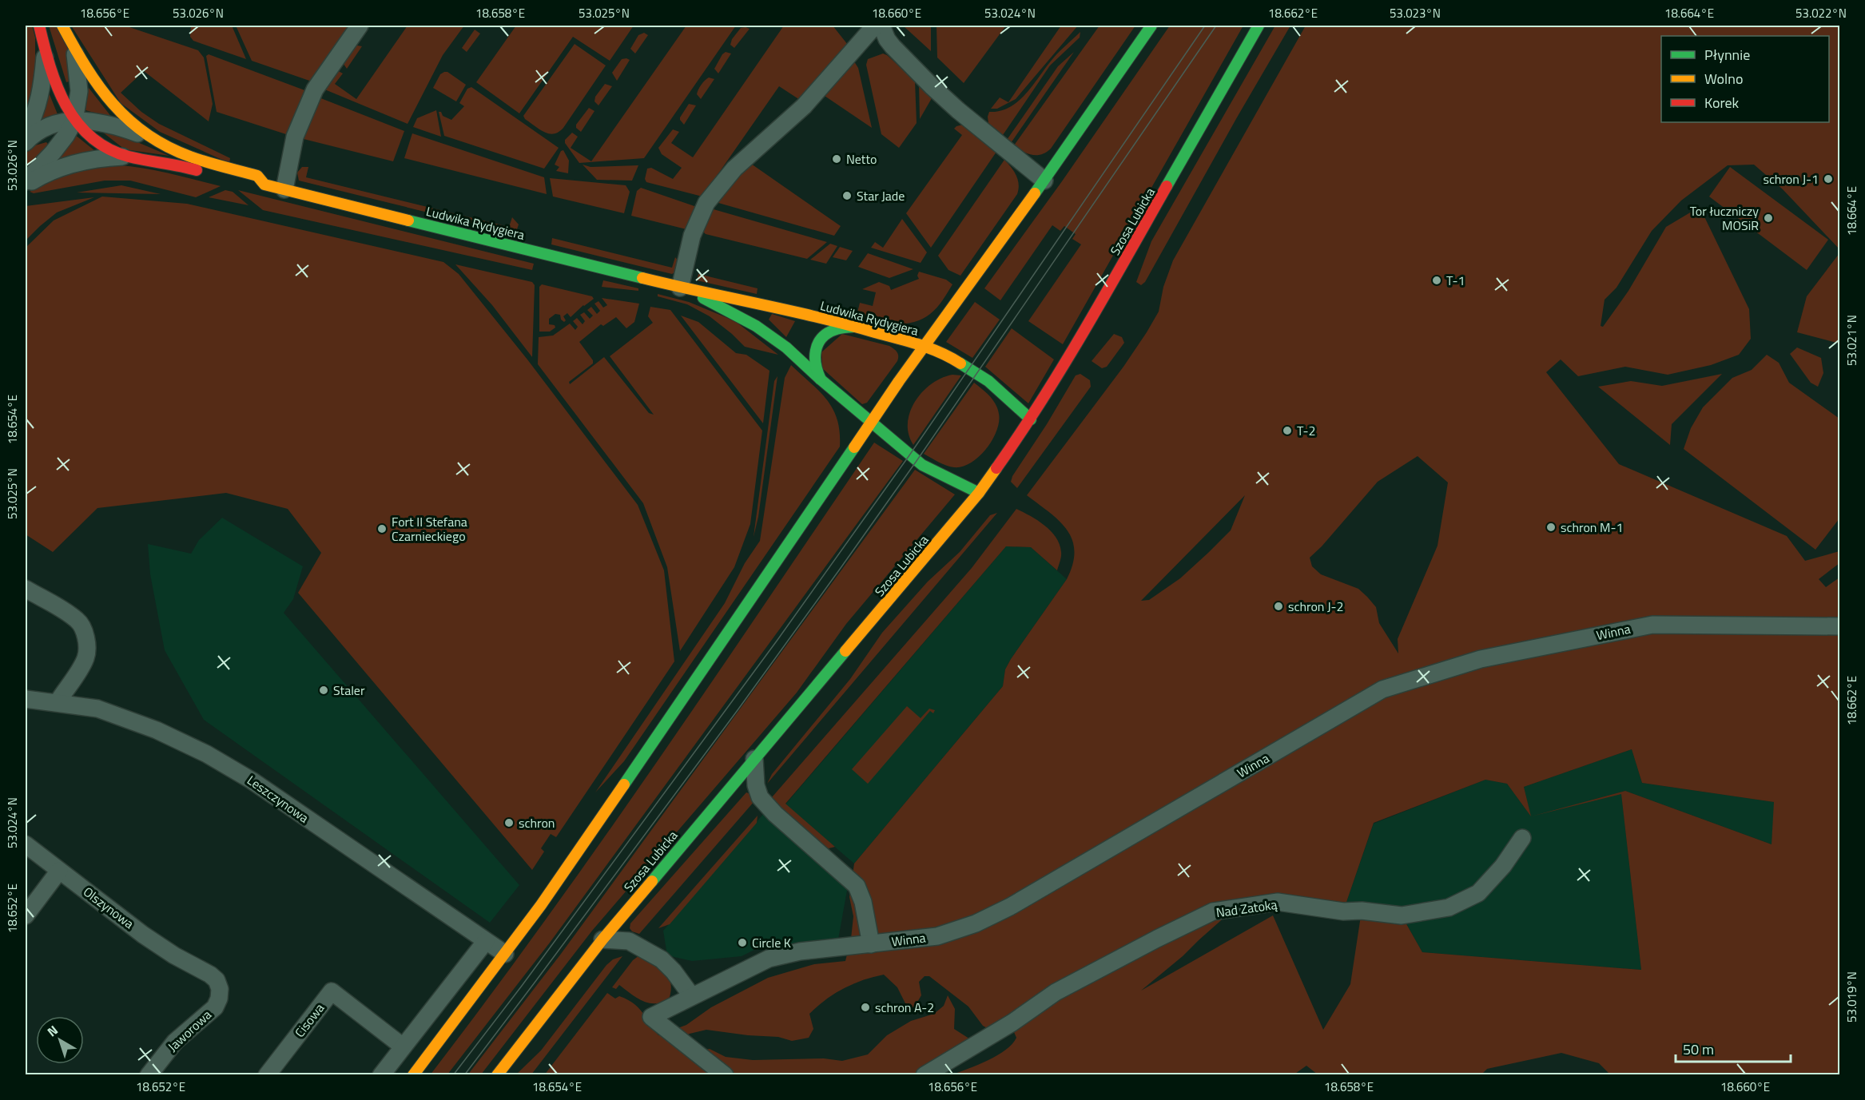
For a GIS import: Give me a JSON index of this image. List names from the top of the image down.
{
  "streets": {
    "main road": ["Szosa Lubicka", "Ludwika Rydygiera"],
    "street": [
      "Winna",
      "Leszczynowa",
      "Olszynowa",
      "Nad Zatoką",
      "Cisowa",
      "Jaworowa"
    ]
  },
  "crossings": [
    ["Szosa Lubicka", "Ludwika Rydygiera"],
    ["Olszynowa", "Jaworowa"]
  ],
  "places": [
    "Netto",
    "schron J-1",
    "Star Jade",
    "Tor łuczniczy MOSiR",
    "T-1",
    "T-2",
    "schron M-1",
    "Fort II Stefana Czarnieckiego",
    "schron J-2",
    "Staler",
    "schron",
    "Circle K",
    "schron A-2"
  ],
  "legend": ["Płynnie", "Wolno", "Korek"],
  "scale_bar": "50 m",
  "north": "top left",
  "coordinates": [
    "18.656°E",
    "53.026°N",
    "18.658°E",
    "53.025°N",
    "18.660°E",
    "53.024°N",
    "18.662°E",
    "53.023°N",
    "18.664°E",
    "53.022°N",
    "53.021°N",
    "18.654°E",
    "18.652°E",
    "53.019°N"
  ]
}
